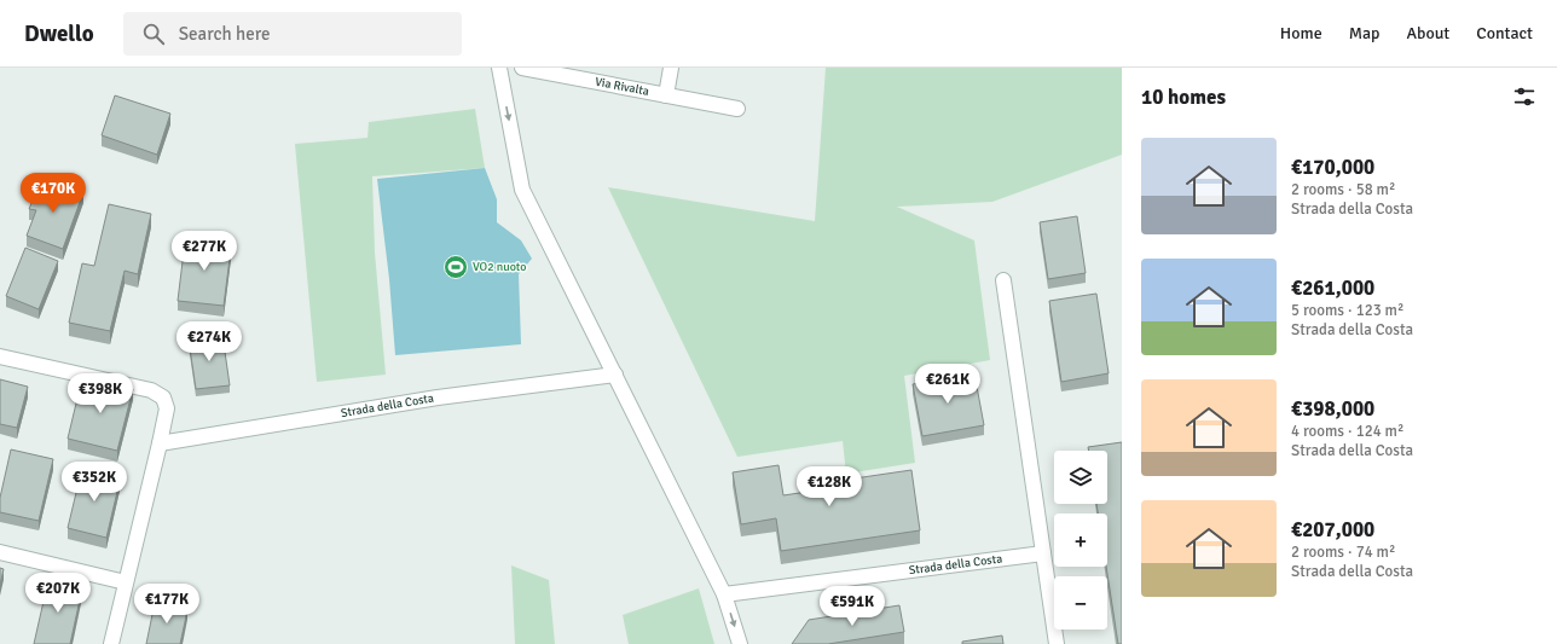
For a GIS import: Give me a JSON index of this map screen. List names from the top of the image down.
{
  "streets": {
    "street": ["Via Rivalta", "Strada della Costa"]
  },
  "places": {
    "sports": ["VO2 nuoto"]
  },
  "page": {
    "header": "Dwello",
    "search": "Search here",
    "nav": [
      "Home",
      "Map",
      "About",
      "Contact"
    ],
    "heading": "10 homes",
    "list": [
      {
        "name": "€170,000",
        "note": "2 rooms · 58 m² · Strada della Costa"
      },
      {
        "name": "€261,000",
        "note": "5 rooms · 123 m² · Strada della Costa"
      },
      {
        "name": "€398,000",
        "note": "4 rooms · 124 m² · Strada della Costa"
      },
      {
        "name": "€207,000",
        "note": "2 rooms · 74 m² · Strada della Costa"
      }
    ],
    "price": [
      "€170K",
      "€277K",
      "€274K",
      "€261K",
      "€398K",
      "€352K",
      "€128K",
      "€207K",
      "€177K",
      "€591K"
    ],
    "map_buttons": ["+", "−"]
  }
}
